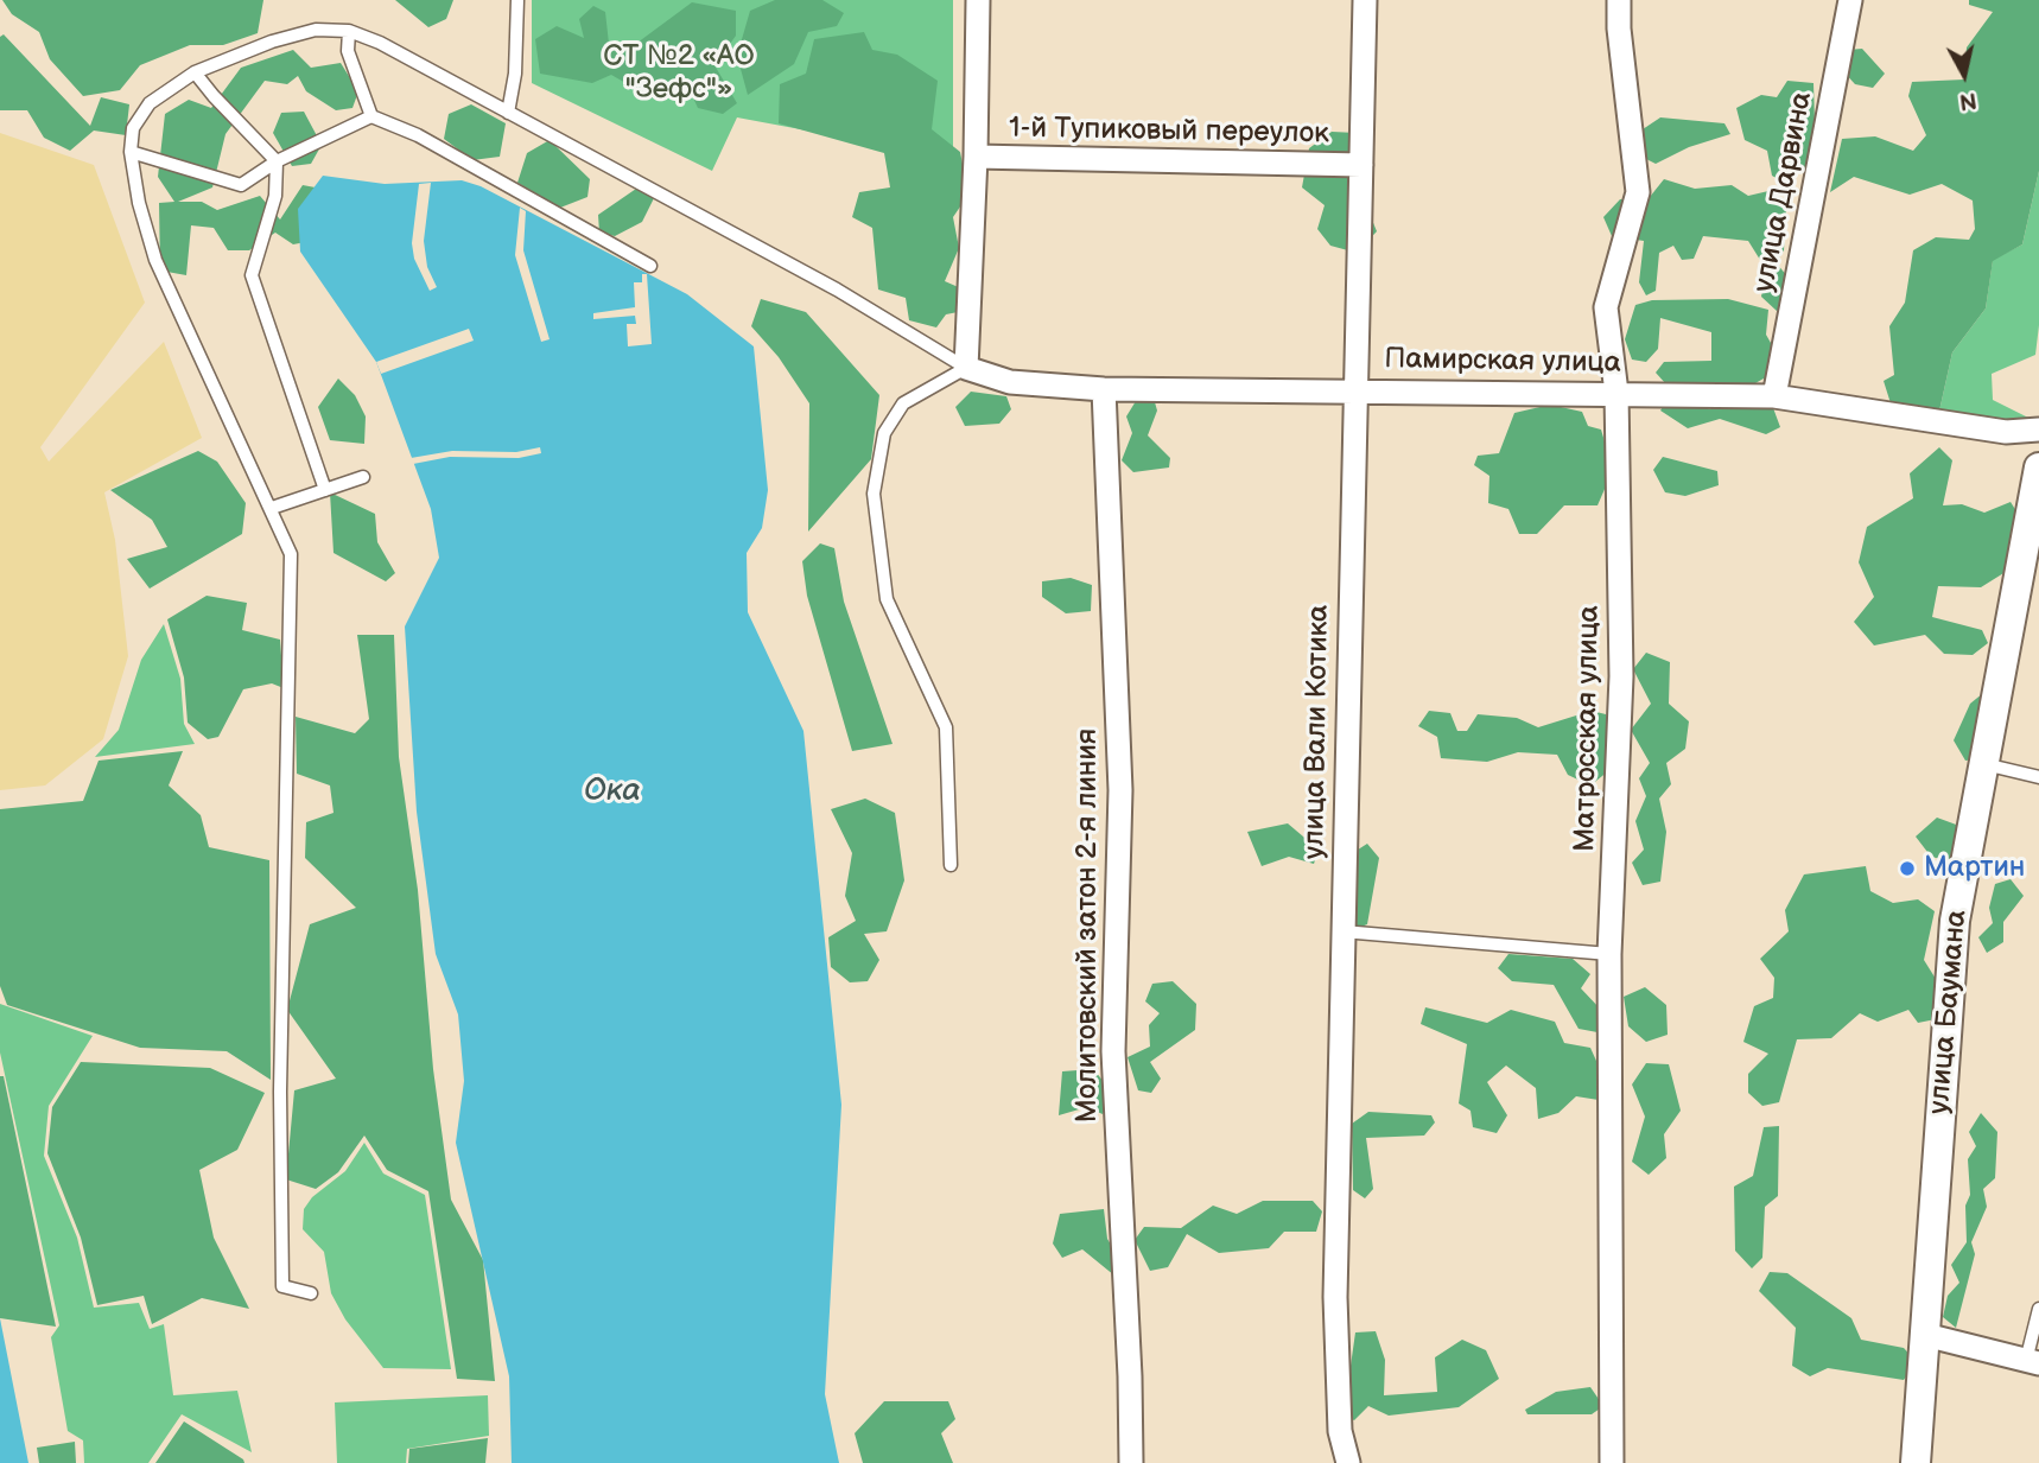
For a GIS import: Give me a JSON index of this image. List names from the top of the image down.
{
  "streets": {
    "street": [
      "1-й Тупиковый переулок",
      "улица Дарвина",
      "Памирская улица",
      "Матросская улица",
      "улица Вали Котика",
      "Молитовский затон 2-я линия",
      "улица Баумана"
    ]
  },
  "crossings": [
    ["1-й Тупиковый переулок", "улица Вали Котика"],
    ["улица Дарвина", "Памирская улица"],
    ["Памирская улица", "Матросская улица"],
    ["Памирская улица", "улица Вали Котика"],
    ["Памирская улица", "Молитовский затон 2-я линия"]
  ],
  "water": ["Ока"],
  "parks": ["СТ №2 «АО \"Зефс\"»"],
  "places": ["Мартин"],
  "north": "bottom"
}
